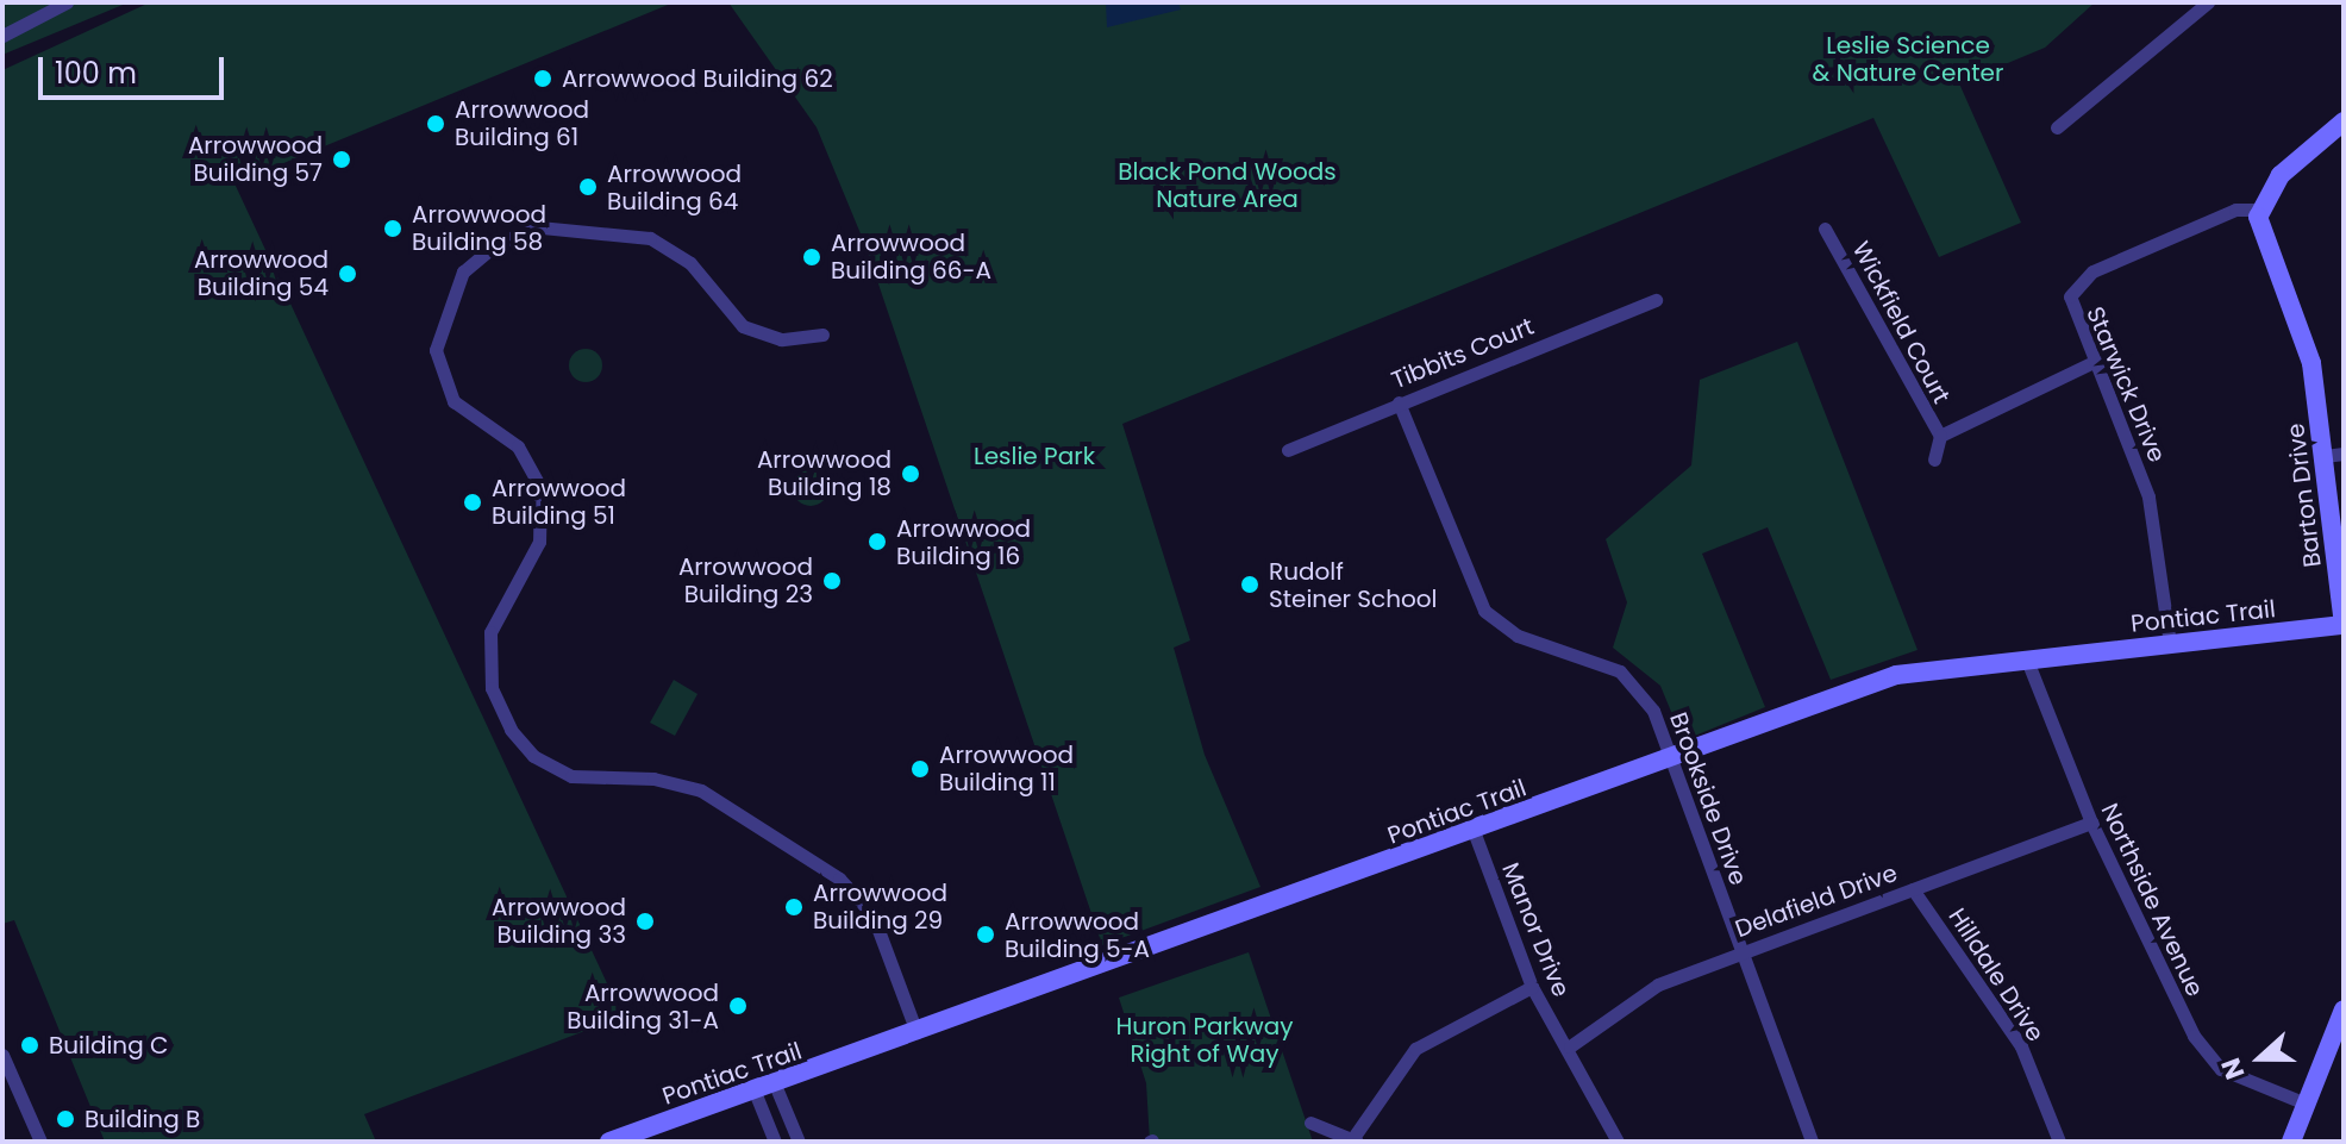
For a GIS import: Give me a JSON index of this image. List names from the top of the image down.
{
  "streets": {
    "main road": ["Barton Drive", "Pontiac Trail"],
    "street": [
      "Wickfield Court",
      "Tibbits Court",
      "Starwick Drive",
      "Brookside Drive",
      "Northside Avenue",
      "Delafield Drive",
      "Manor Drive",
      "Hilldale Drive"
    ]
  },
  "crossings": [
    ["Wickfield Court", "Starwick Drive"],
    ["Tibbits Court", "Brookside Drive"],
    ["Starwick Drive", "Barton Drive"],
    ["Starwick Drive", "Pontiac Trail"],
    ["Barton Drive", "Pontiac Trail"],
    ["Pontiac Trail", "Brookside Drive"],
    ["Pontiac Trail", "Northside Avenue"],
    ["Pontiac Trail", "Manor Drive"],
    ["Brookside Drive", "Delafield Drive"],
    ["Northside Avenue", "Delafield Drive"],
    ["Delafield Drive", "Manor Drive"],
    ["Delafield Drive", "Hilldale Drive"]
  ],
  "parks": [
    "Leslie Science & Nature Center",
    "Black Pond Woods Nature Area",
    "Leslie Park",
    "Huron Parkway Right of Way"
  ],
  "places": [
    "Arrowwood Building 62",
    "Arrowwood Building 61",
    "Arrowwood Building 57",
    "Arrowwood Building 64",
    "Arrowwood Building 58",
    "Arrowwood Building 66-A",
    "Arrowwood Building 54",
    "Arrowwood Building 18",
    "Arrowwood Building 51",
    "Arrowwood Building 16",
    "Arrowwood Building 23",
    "Rudolf Steiner School",
    "Arrowwood Building 11",
    "Arrowwood Building 29",
    "Arrowwood Building 33",
    "Arrowwood Building 5-A",
    "Arrowwood Building 31-A",
    "Building C",
    "Building B"
  ],
  "scale_bar": "100 m",
  "north": "left"
}
